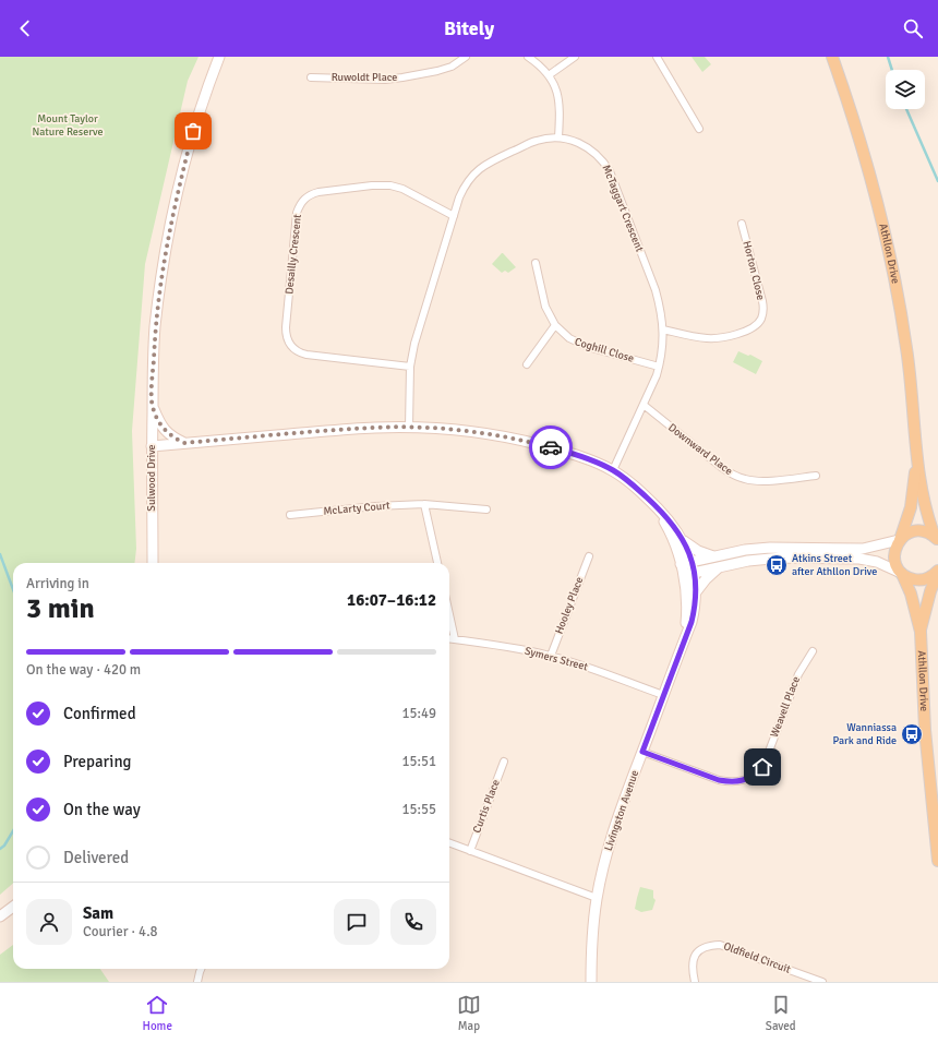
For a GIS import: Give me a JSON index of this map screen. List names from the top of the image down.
{
  "streets": {
    "main road": ["Athllon Drive"],
    "street": [
      "Ruwoldt Place",
      "McTaggart Crescent",
      "Desailly Crescent",
      "Horton Close",
      "Coghill Close",
      "Downward Place",
      "Sulwood Drive",
      "McLarty Court",
      "Hooley Place",
      "Symers Street",
      "Weavell Place",
      "Curtis Place",
      "Livingston Avenue",
      "Oldfield Circuit"
    ]
  },
  "crossings": [
    ["McTaggart Crescent", "Desailly Crescent"],
    ["McTaggart Crescent", "Horton Close"],
    ["McTaggart Crescent", "Coghill Close"],
    ["McTaggart Crescent", "Downward Place"],
    ["McTaggart Crescent", "Livingston Avenue"],
    ["Sulwood Drive", "Livingston Avenue"],
    ["Hooley Place", "Symers Street"],
    ["Symers Street", "Livingston Avenue"],
    ["Weavell Place", "Livingston Avenue"]
  ],
  "parks": ["Mount Taylor Nature Reserve"],
  "places": {
    "bus stop": ["Atkins Street after Athllon Drive", "Wanniassa Park and Ride"]
  },
  "page": {
    "header": "Bitely",
    "heading": ["3 min", "Arriving in", "16:07–16:12"],
    "panel": ["Sam", "Courier · 4.8"],
    "bar": "On the way · 420 m",
    "list": [
      ["Confirmed", "15:49"],
      ["Preparing", "15:51"],
      ["On the way", "15:55"],
      "Delivered"
    ],
    "tabs": ["Home", "Map", "Saved"]
  }
}
